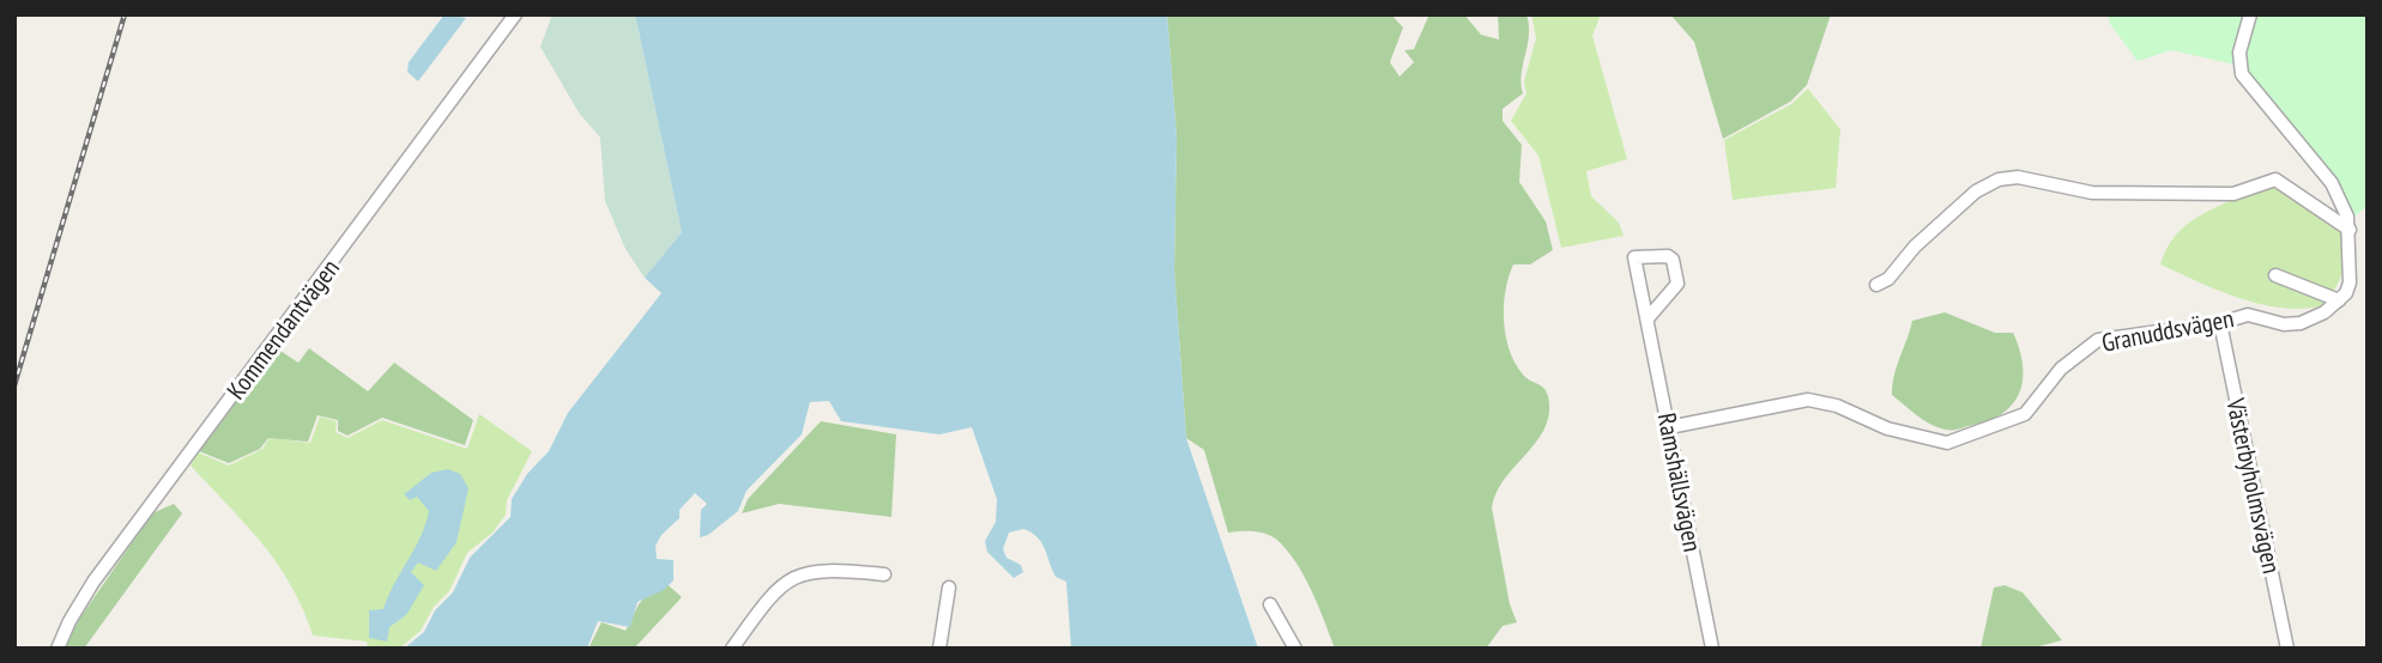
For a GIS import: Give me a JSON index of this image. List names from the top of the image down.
{
  "streets": {
    "street": [
      "Kommendantvägen",
      "Granuddsvägen",
      "Ramshällsvägen",
      "Västerbyholmsvägen"
    ]
  },
  "crossings": [
    ["Granuddsvägen", "Ramshällsvägen"],
    ["Granuddsvägen", "Västerbyholmsvägen"]
  ]
}
